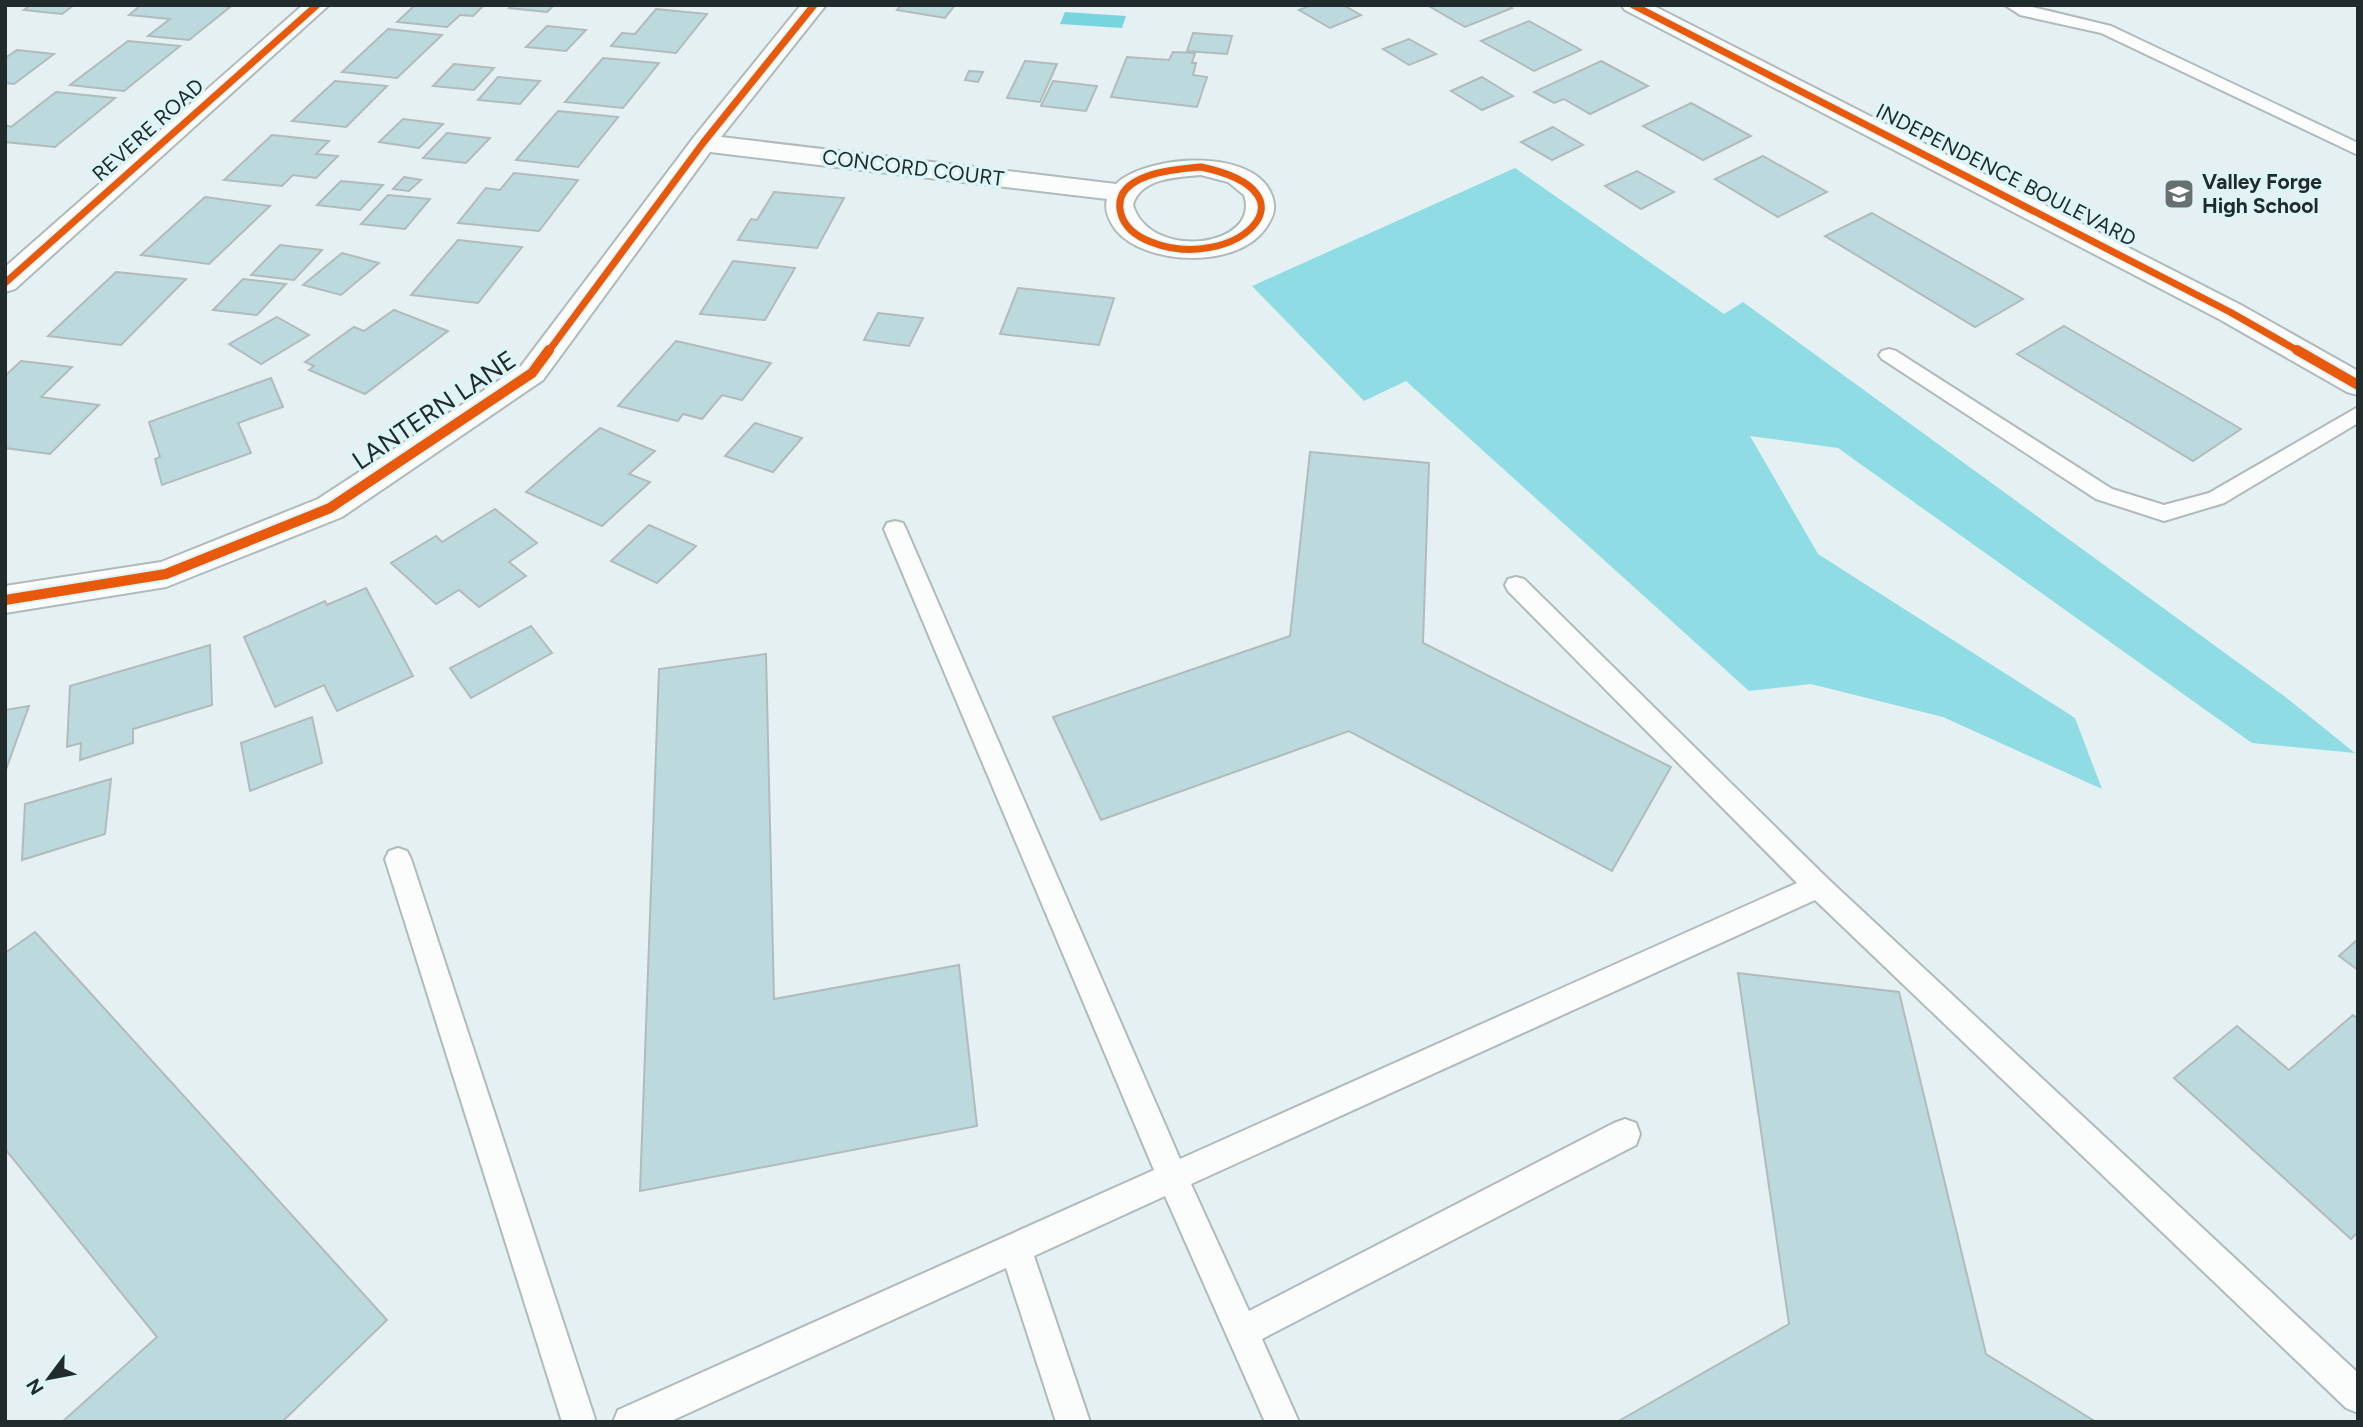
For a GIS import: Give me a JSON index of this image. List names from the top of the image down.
{
  "streets": {
    "street": [
      "REVERE ROAD",
      "CONCORD COURT",
      "INDEPENDENCE BOULEVARD",
      "LANTERN LANE"
    ]
  },
  "crossings": [
    ["CONCORD COURT", "LANTERN LANE"]
  ],
  "places": {
    "school or university": ["Valley Forge High School"]
  },
  "north": "bottom left"
}
